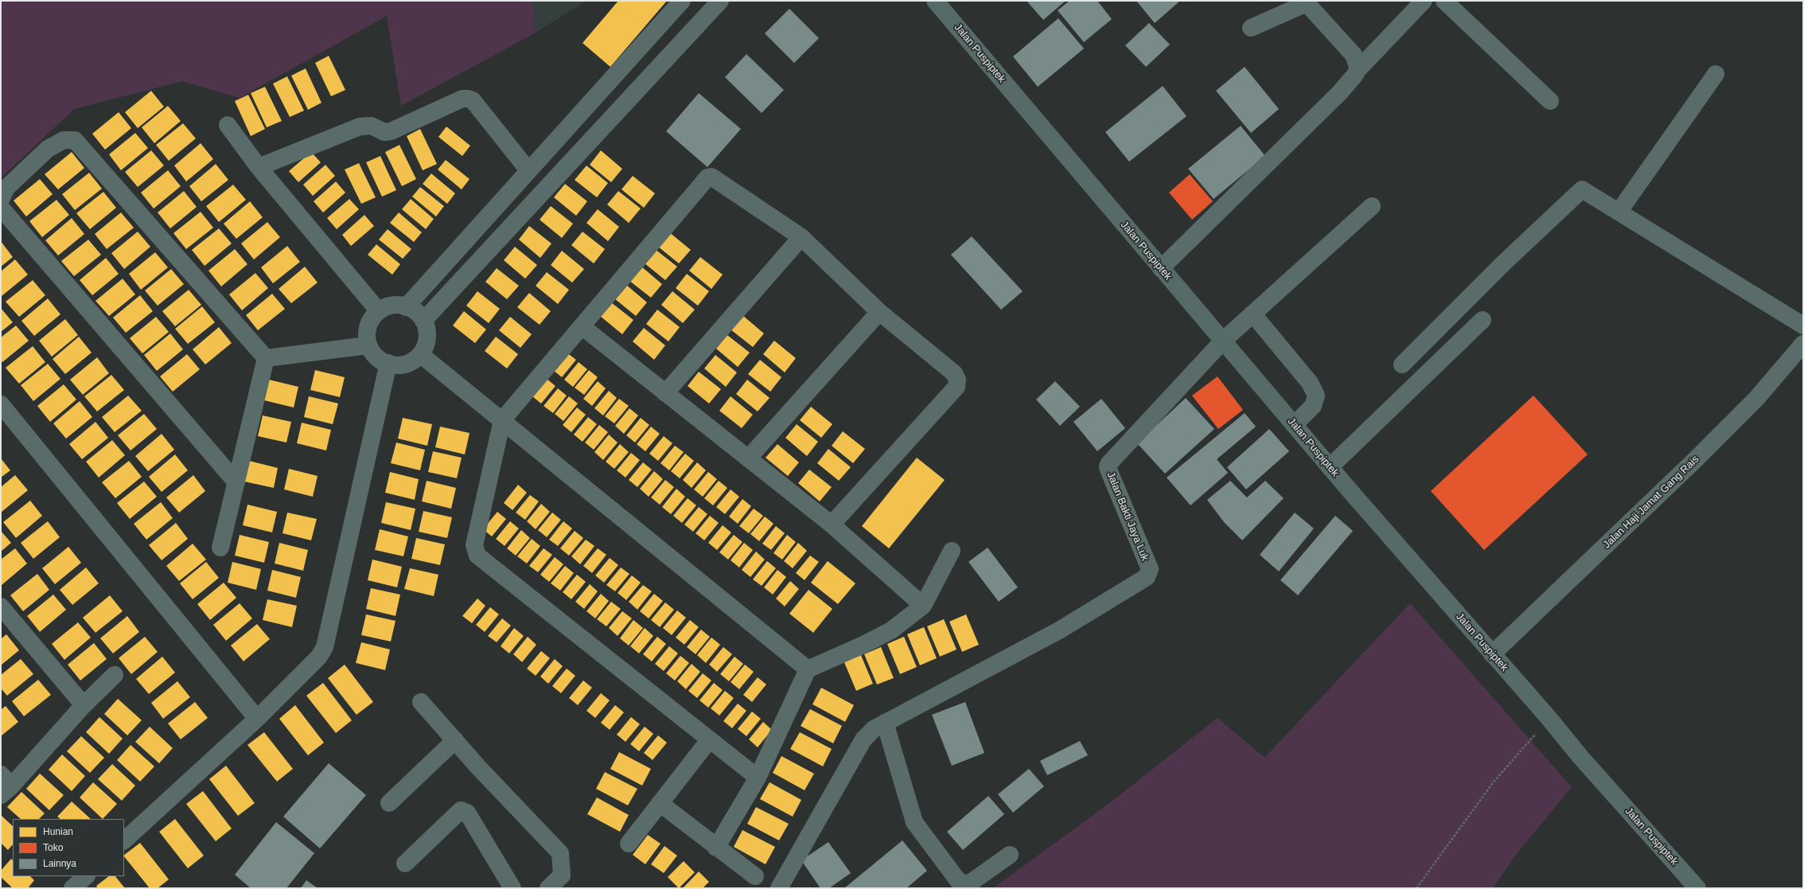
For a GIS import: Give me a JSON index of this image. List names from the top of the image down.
{
  "streets": {
    "main road": ["Jalan Puspiptek"],
    "street": ["Jalan Haji Jamat Gang Rais", "Jalan Bakti Jaya Luk"]
  },
  "crossings": [
    ["Jalan Puspiptek", "Jalan Haji Jamat Gang Rais"],
    ["Jalan Puspiptek", "Jalan Bakti Jaya Luk"]
  ],
  "legend": ["Hunian", "Toko", "Lainnya"]
}
